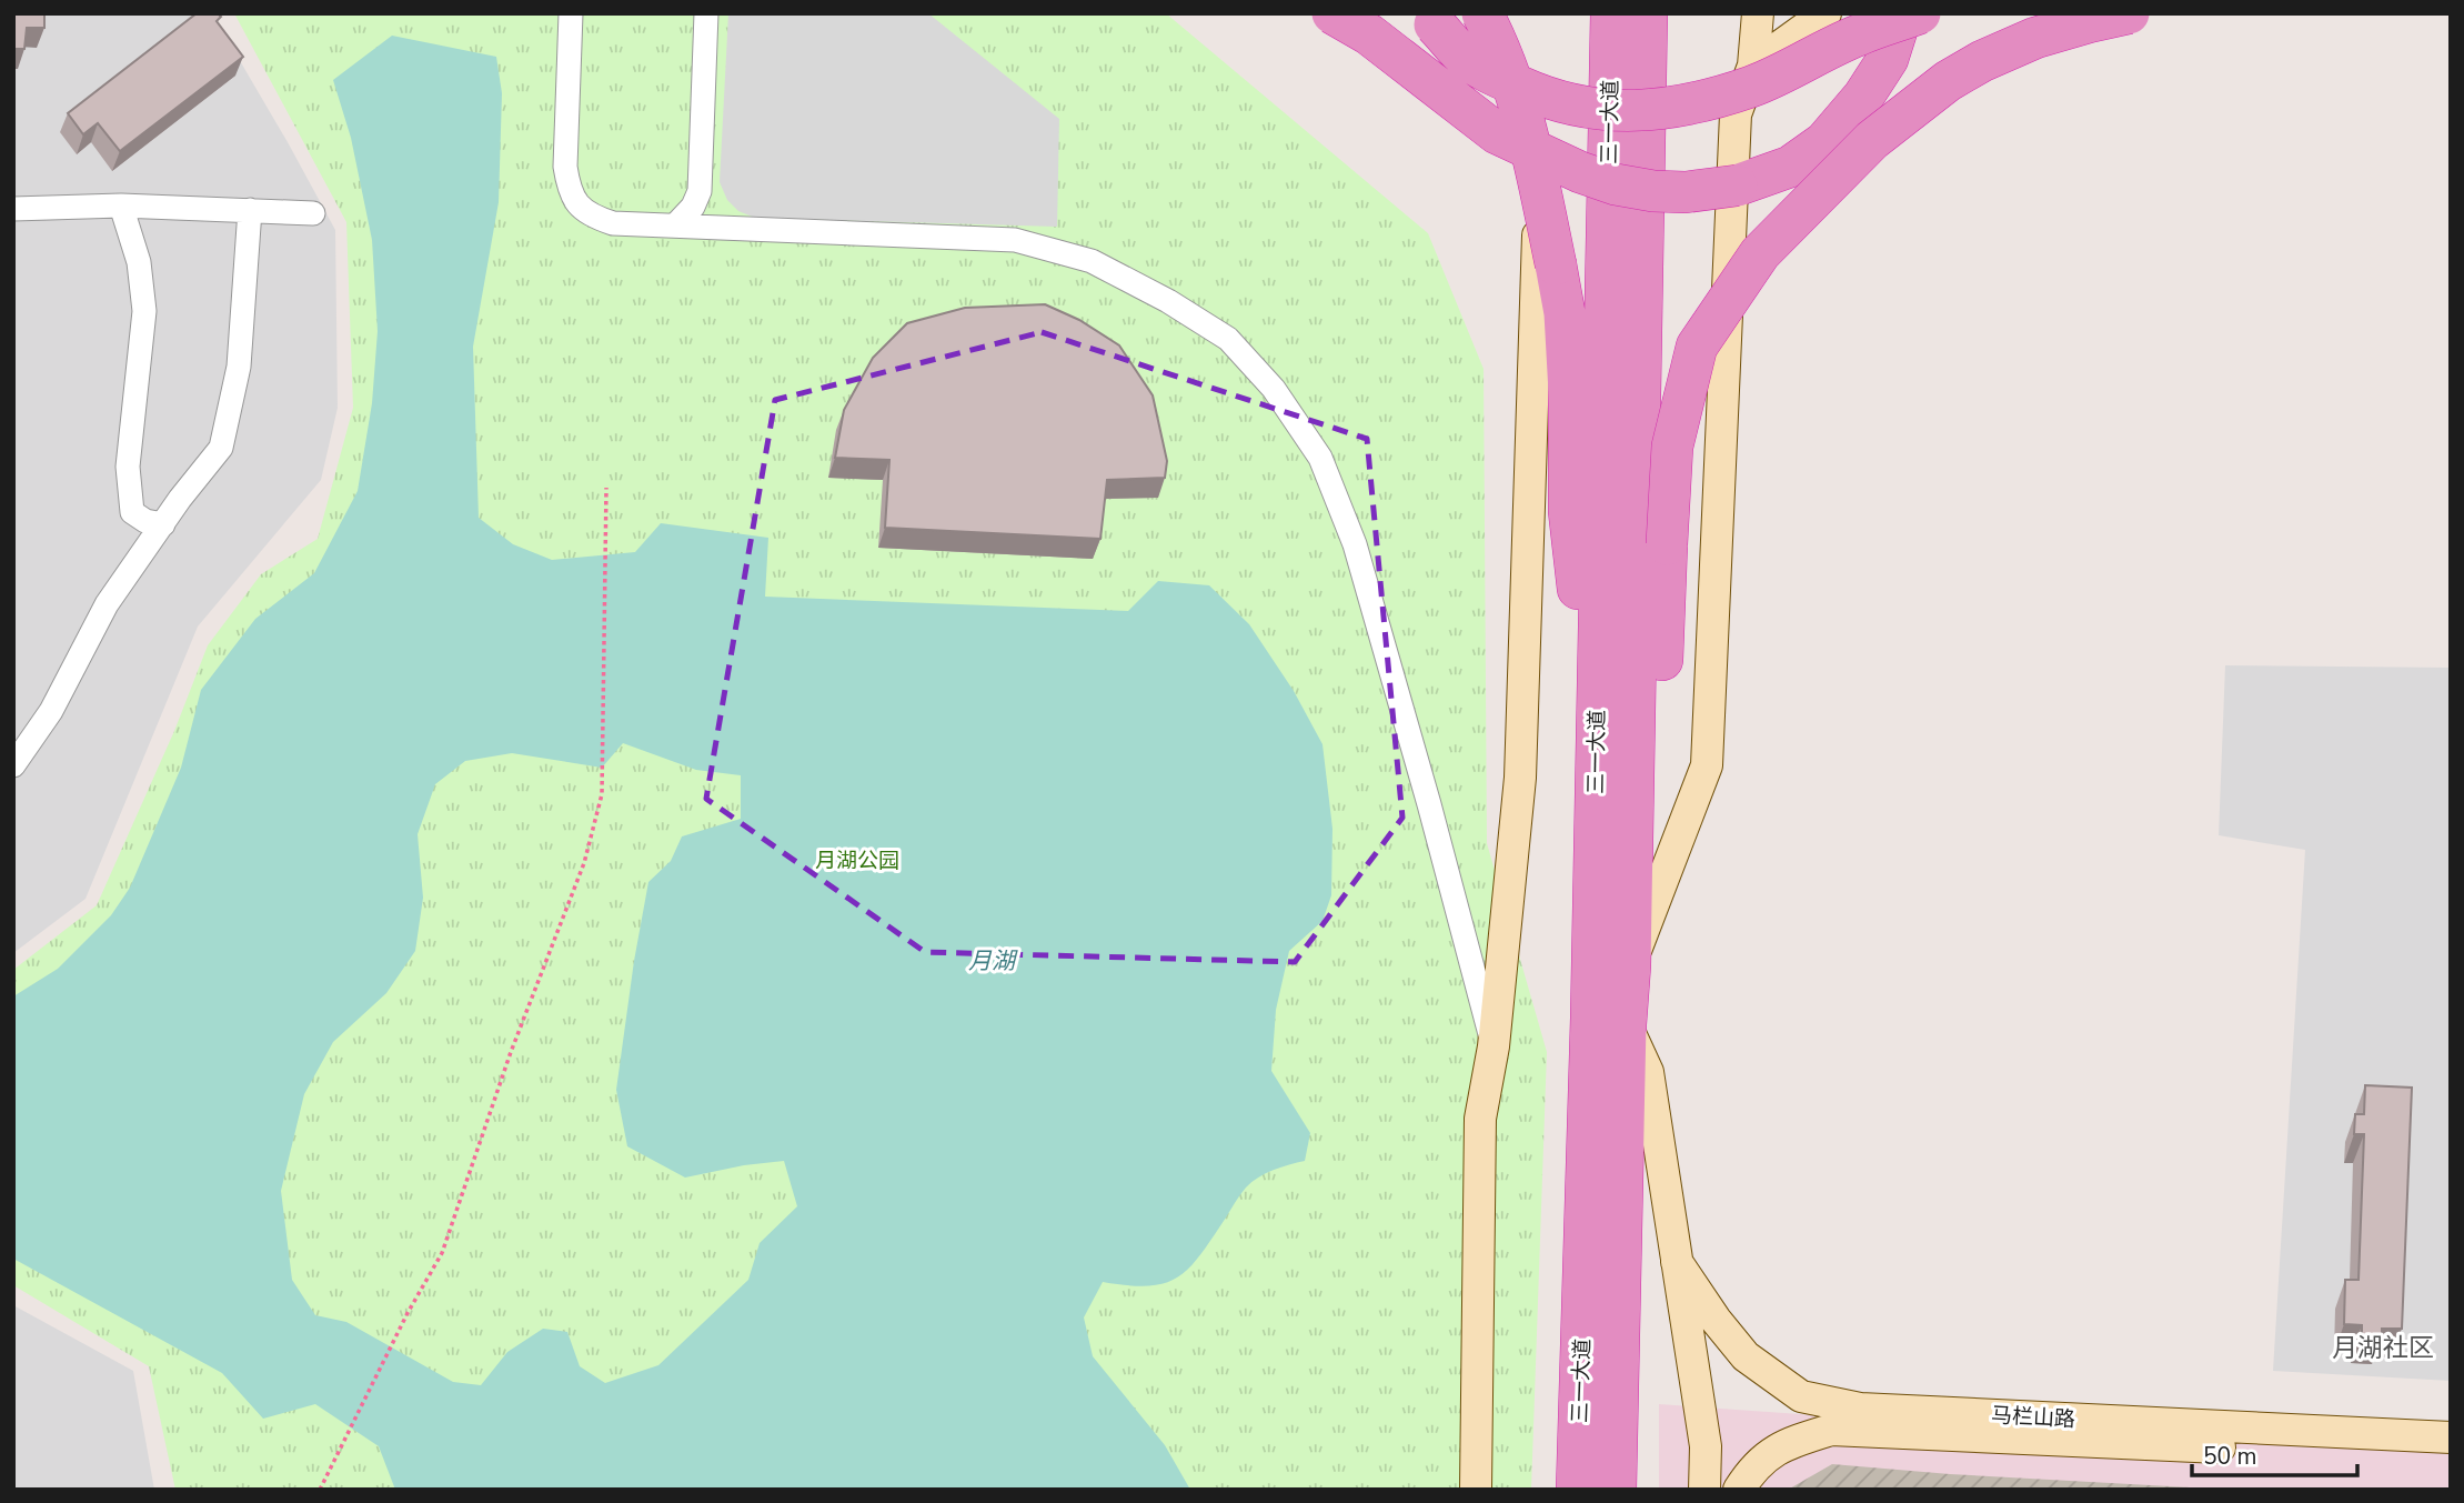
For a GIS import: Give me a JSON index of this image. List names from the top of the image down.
{
  "streets": {
    "highway": ["三一大道"],
    "main road": ["马栏山路"]
  },
  "districts": ["月湖社区"],
  "water": ["月湖"],
  "parks": ["月湖公园"],
  "scale_bar": "50 m"
}
